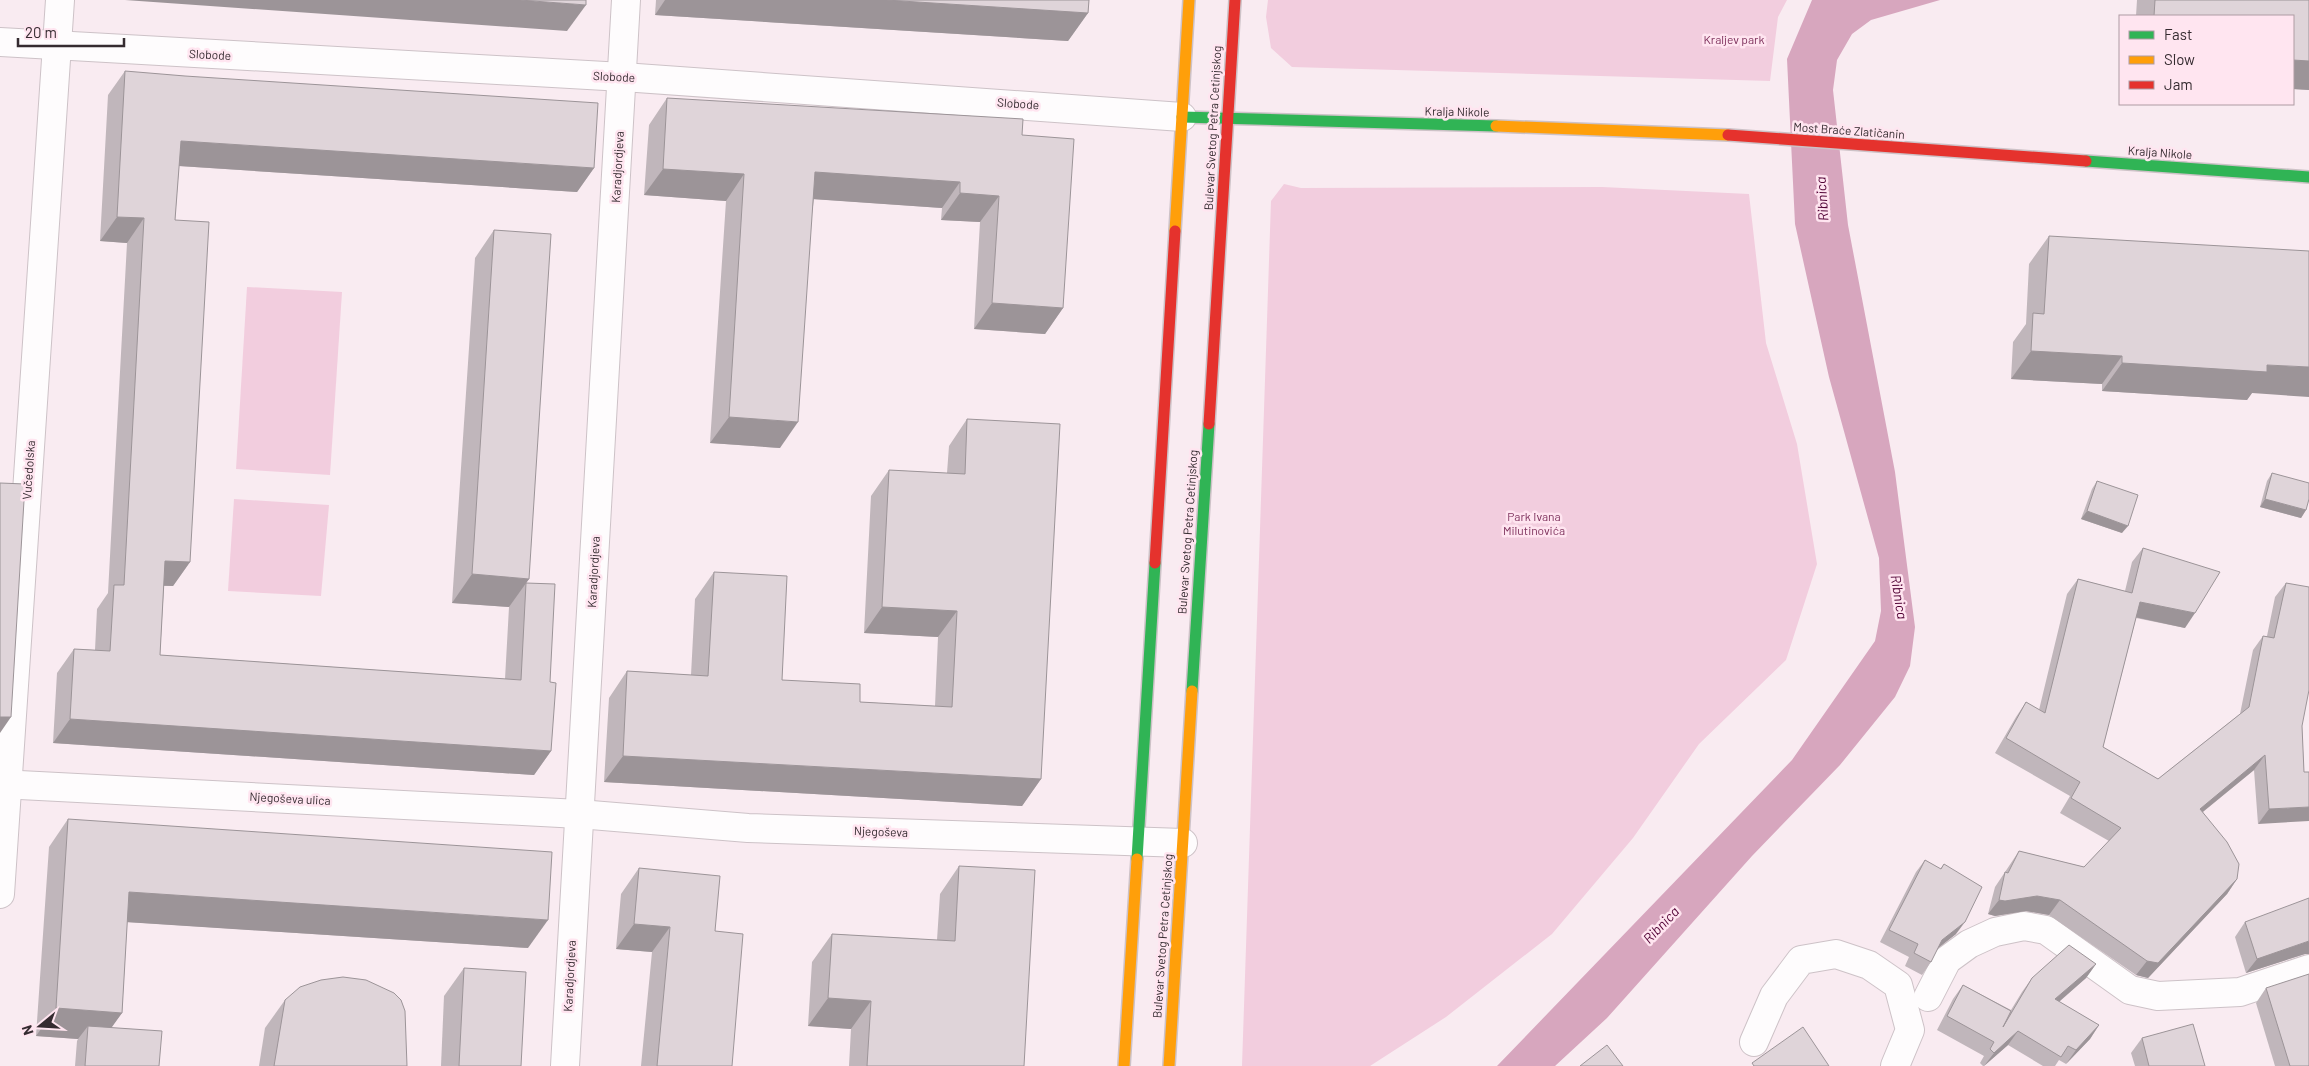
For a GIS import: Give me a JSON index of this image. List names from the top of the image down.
{
  "streets": {
    "main road": [
      "Slobode",
      "Kralja Nikole",
      "Bulevar Svetog Petra Cetinjskog",
      "Most Braće Zlatičanin"
    ],
    "street": [
      "Karadjordjeva",
      "Vučedolska",
      "Njegoševa ulica",
      "Njegoševa"
    ]
  },
  "crossings": [
    ["Slobode", "Kralja Nikole"],
    ["Slobode", "Bulevar Svetog Petra Cetinjskog"],
    ["Slobode", "Karadjordjeva"],
    ["Slobode", "Vučedolska"],
    ["Kralja Nikole", "Bulevar Svetog Petra Cetinjskog"],
    ["Kralja Nikole", "Most Braće Zlatičanin"],
    ["Bulevar Svetog Petra Cetinjskog", "Njegoševa"],
    ["Karadjordjeva", "Njegoševa ulica"],
    ["Karadjordjeva", "Njegoševa"],
    ["Vučedolska", "Njegoševa ulica"],
    ["Njegoševa ulica", "Njegoševa"]
  ],
  "water": ["Ribnica"],
  "parks": ["Kraljev park", "Park Ivana Milutinovića"],
  "legend": ["Fast", "Slow", "Jam"],
  "scale_bar": "20 m",
  "north": "left"
}
